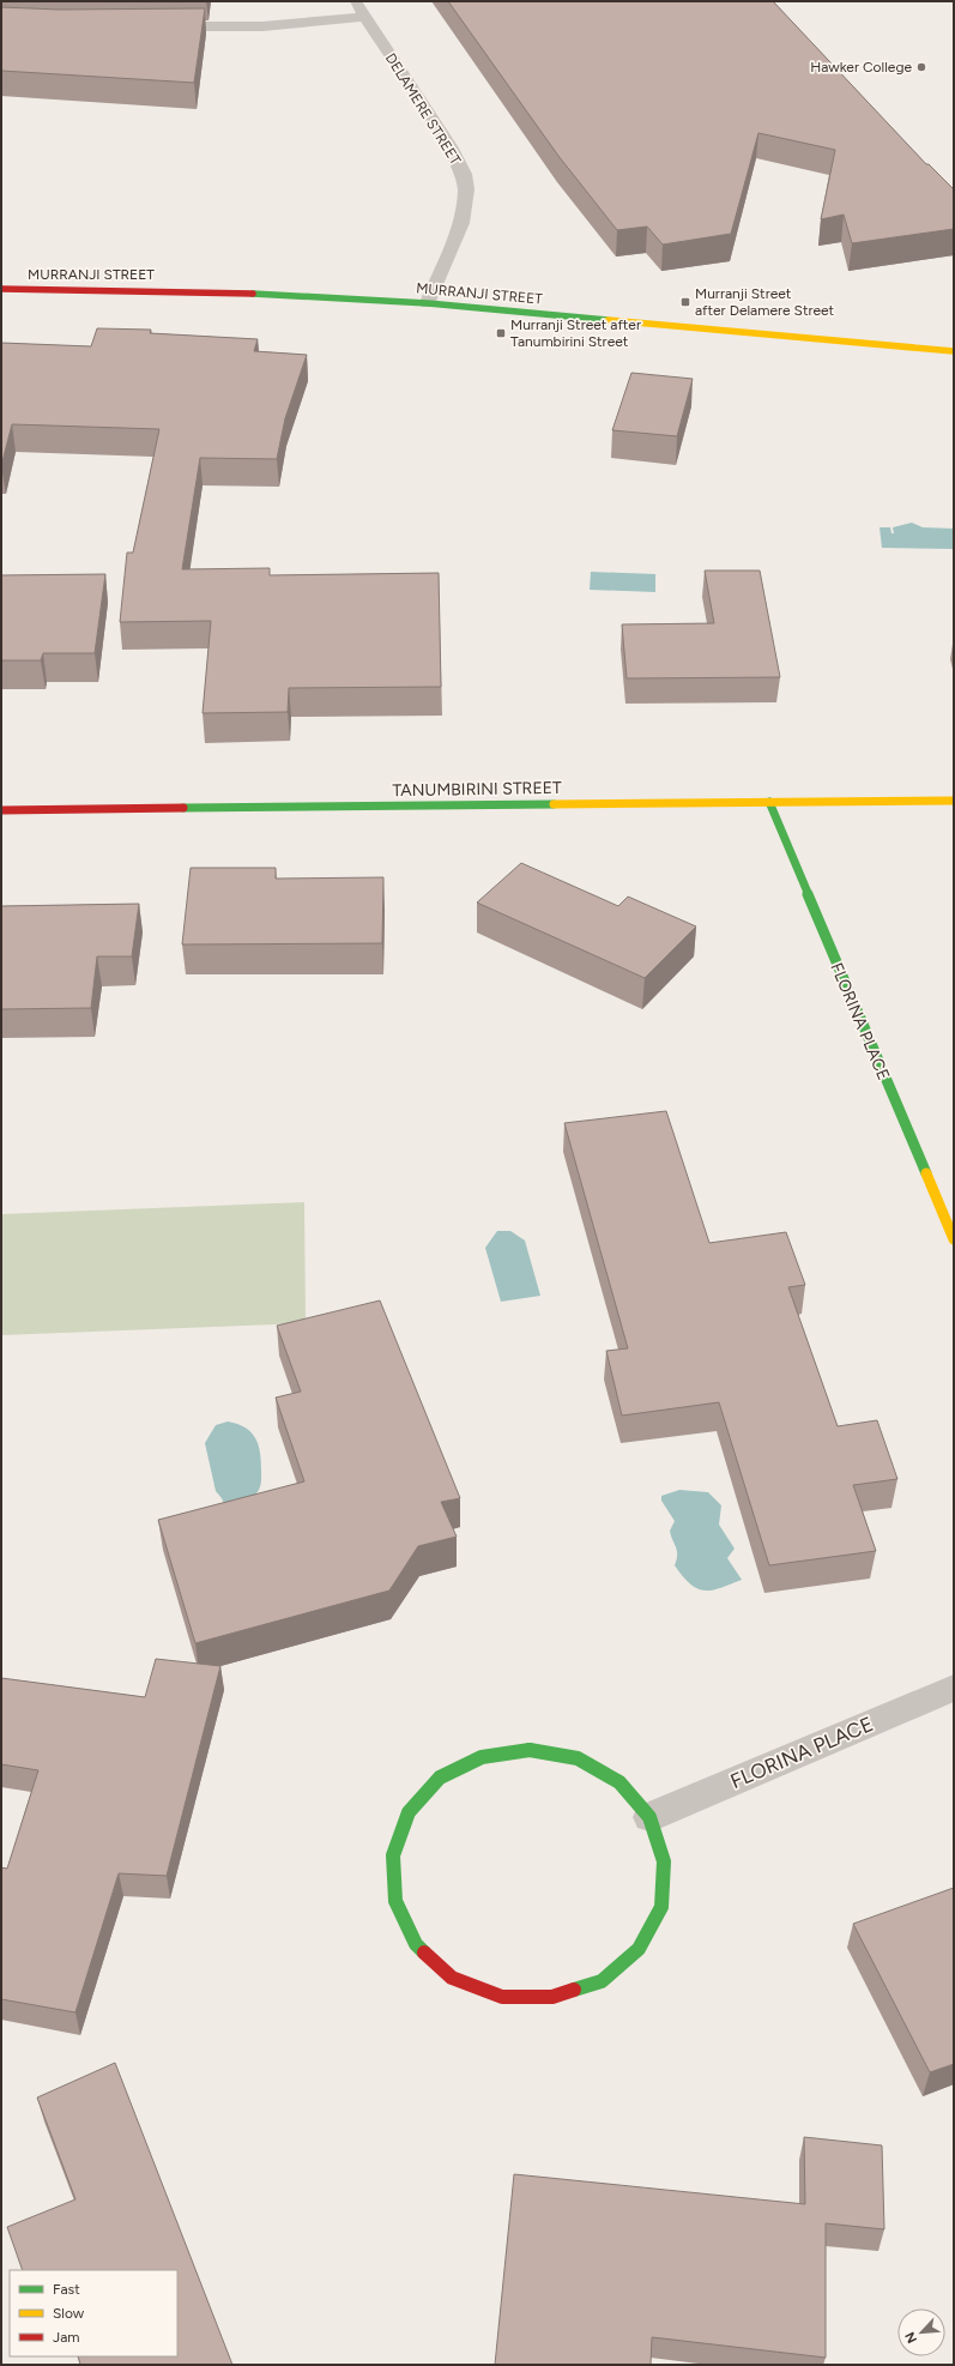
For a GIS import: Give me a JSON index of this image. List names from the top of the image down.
{
  "streets": {
    "street": [
      "DELAMERE STREET",
      "MURRANJI STREET",
      "TANUMBIRINI STREET",
      "FLORINA PLACE"
    ]
  },
  "crossings": [
    ["DELAMERE STREET", "MURRANJI STREET"],
    ["TANUMBIRINI STREET", "FLORINA PLACE"]
  ],
  "places": {
    "other": ["Hawker College"],
    "transit": ["Murranji Street after Delamere Street", "Murranji Street after Tanumbirini Street"]
  },
  "legend": ["Fast", "Slow", "Jam"],
  "north": "bottom left"
}
